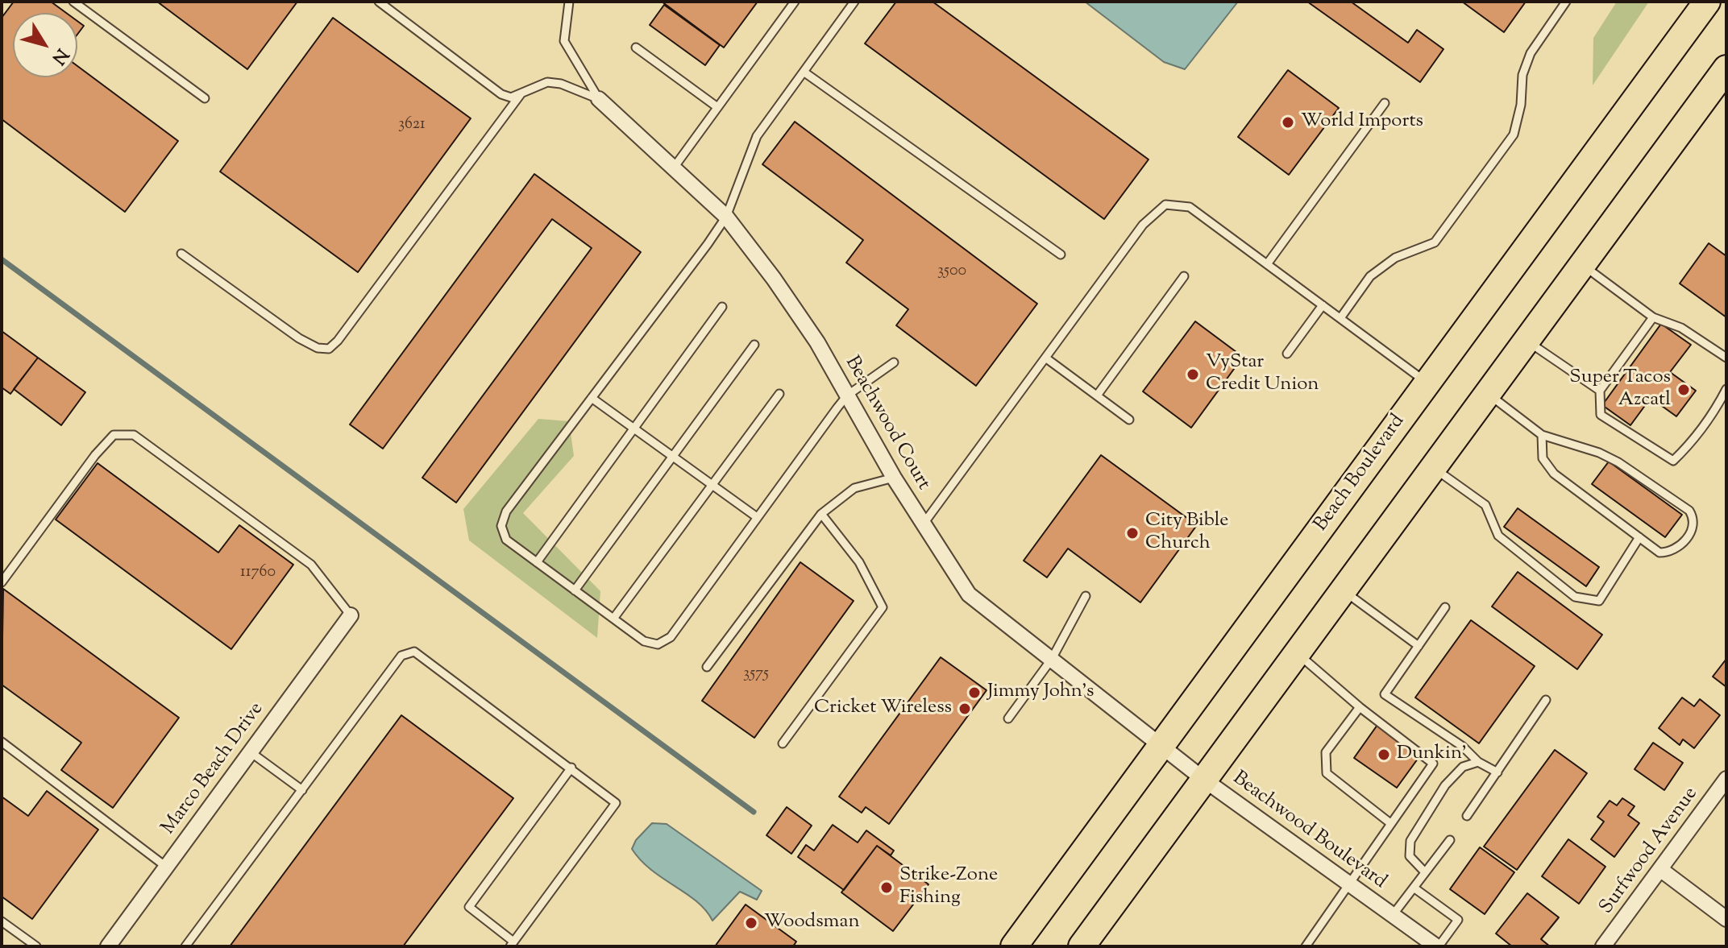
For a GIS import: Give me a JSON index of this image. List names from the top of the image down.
{
  "streets": {
    "highway": ["Beach Boulevard"],
    "street": [
      "Beachwood Court",
      "Marco Beach Drive",
      "Beachwood Boulevard",
      "Surfwood Avenue"
    ]
  },
  "crossings": [
    ["Beachwood Court", "Beach Boulevard"],
    ["Beachwood Court", "Beachwood Boulevard"],
    ["Beach Boulevard", "Beachwood Boulevard"]
  ],
  "places": [
    "World Imports",
    "VyStar Credit Union",
    "Super Tacos Azcatl",
    "City Bible Church",
    "Jimmy John's",
    "Cricket Wireless",
    "Dunkin'",
    "Strike-Zone Fishing",
    "Woodsman"
  ],
  "house_numbers": [
    "3621",
    "3500",
    "11760",
    "3575"
  ],
  "north": "bottom right"
}
